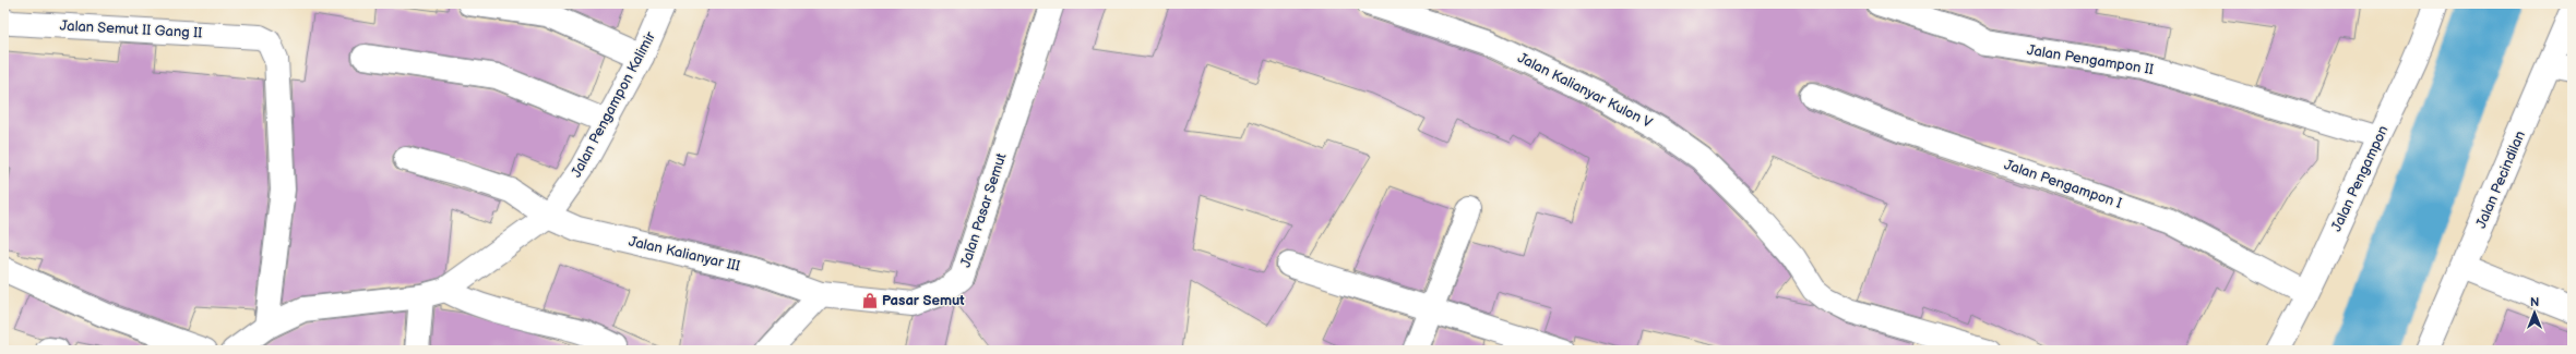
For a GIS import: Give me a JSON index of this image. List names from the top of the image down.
{
  "streets": {
    "street": [
      "Jalan Semut II Gang II",
      "Jalan Pengampon II",
      "Jalan Kalianyar Kulon V",
      "Jalan Pengampon Kalimir",
      "Jalan Pengampon",
      "Jalan Pecindilan",
      "Jalan Pengampon I",
      "Jalan Pasar Semut",
      "Jalan Kalianyar III"
    ]
  },
  "crossings": [
    ["Jalan Semut II Gang II", "Jalan Pengampon Kalimir"],
    ["Jalan Pengampon II", "Jalan Pengampon"],
    ["Jalan Pengampon Kalimir", "Jalan Kalianyar III"],
    ["Jalan Pengampon", "Jalan Pengampon I"],
    ["Jalan Pasar Semut", "Jalan Kalianyar III"]
  ],
  "places": {
    "shop": ["Pasar Semut"]
  },
  "north": "top"
}
